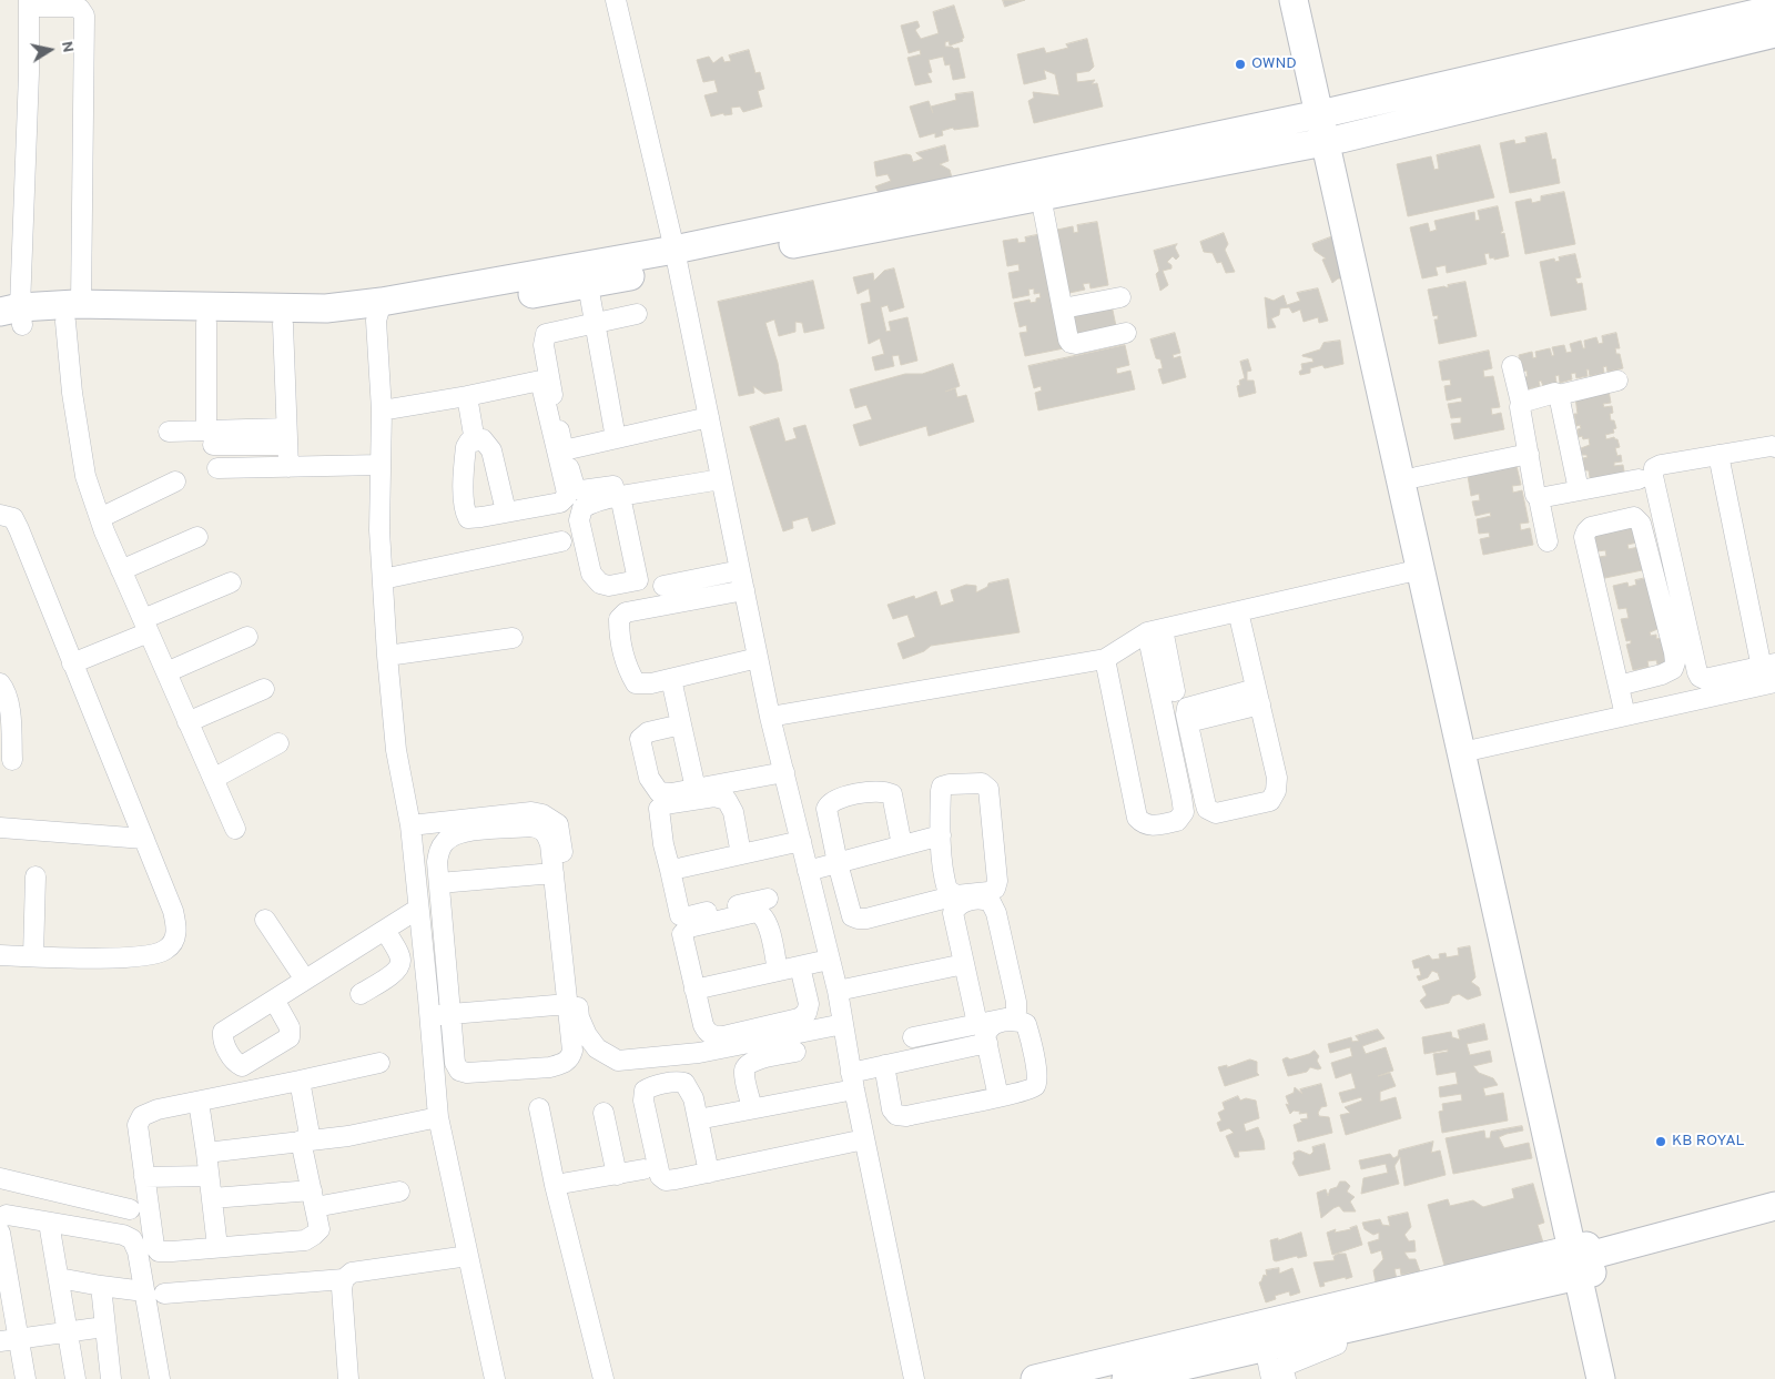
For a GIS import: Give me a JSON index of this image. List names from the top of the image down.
{
  "places": ["OWND", "KB ROYAL"],
  "north": "right"
}
